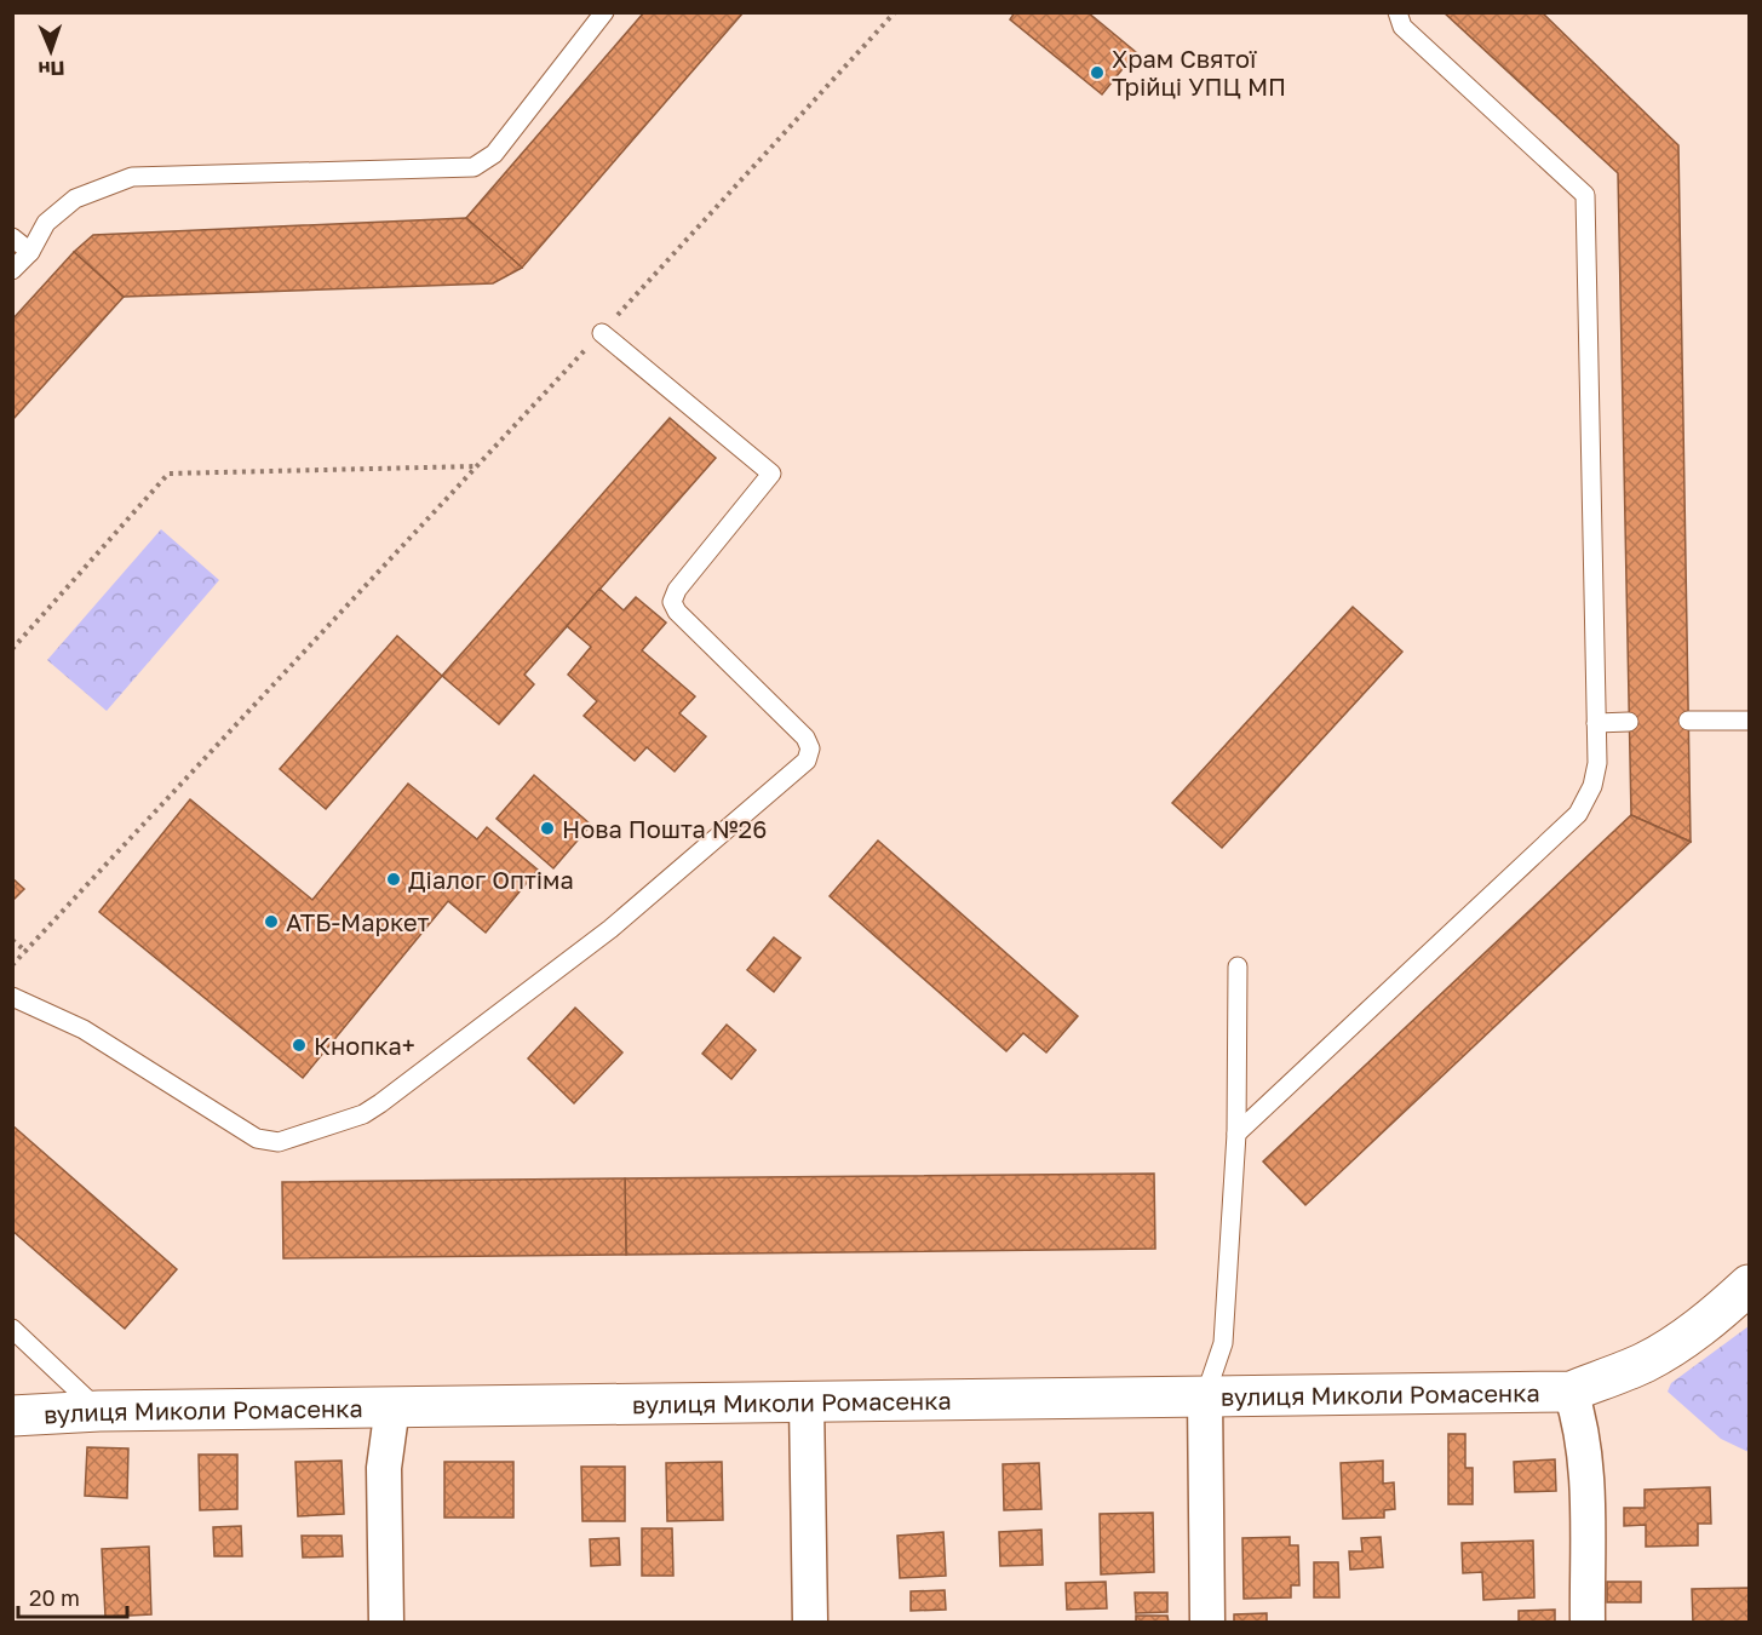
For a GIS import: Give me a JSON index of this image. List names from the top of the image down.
{
  "streets": {
    "street": ["вулиця Миколи Ромасенка"]
  },
  "places": [
    "Храм Святої Трійці УПЦ МП",
    "Нова Пошта №26",
    "Діалог Оптіма",
    "АТБ-Маркет",
    "Кнопка+"
  ],
  "scale_bar": "20 m",
  "north": "bottom"
}
